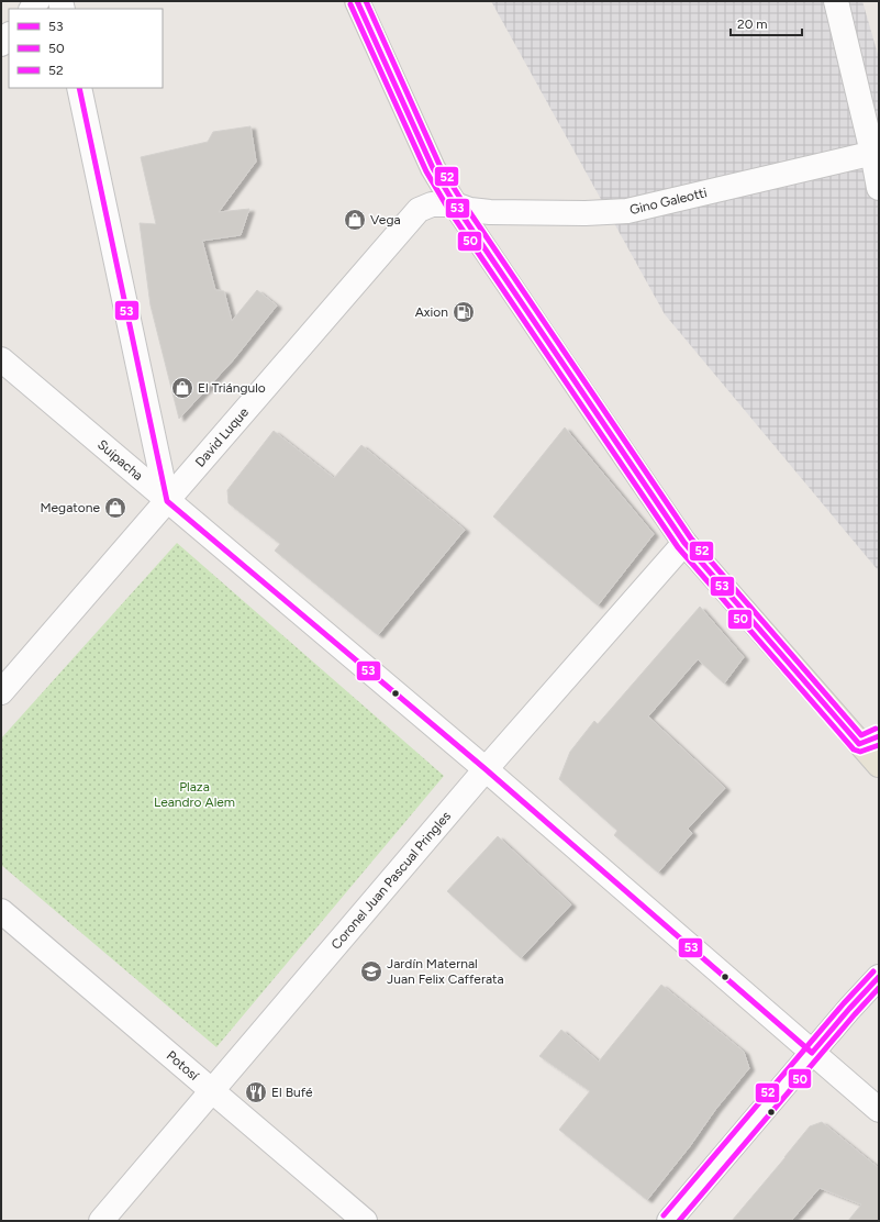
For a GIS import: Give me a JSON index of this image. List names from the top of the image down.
{
  "streets": {
    "street": [
      "Gino Galeotti",
      "David Luque",
      "Suipacha",
      "Coronel Juan Pascual Pringles",
      "Potosí"
    ]
  },
  "crossings": [
    ["Gino Galeotti", "David Luque"],
    ["David Luque", "Suipacha"],
    ["Suipacha", "Coronel Juan Pascual Pringles"],
    ["Coronel Juan Pascual Pringles", "Potosí"]
  ],
  "parks": ["Plaza Leandro Alem"],
  "places": {
    "shop": ["Vega", "El Triángulo", "Megatone"],
    "fuel station": ["Axion"],
    "school or university": ["Jardín Maternal Juan Felix Cafferata"],
    "restaurant": ["El Bufé"]
  },
  "lines": ["transit line 53", "transit line 52", "transit line 50"],
  "legend": ["53", "50", "52"],
  "scale_bar": "20 m"
}
